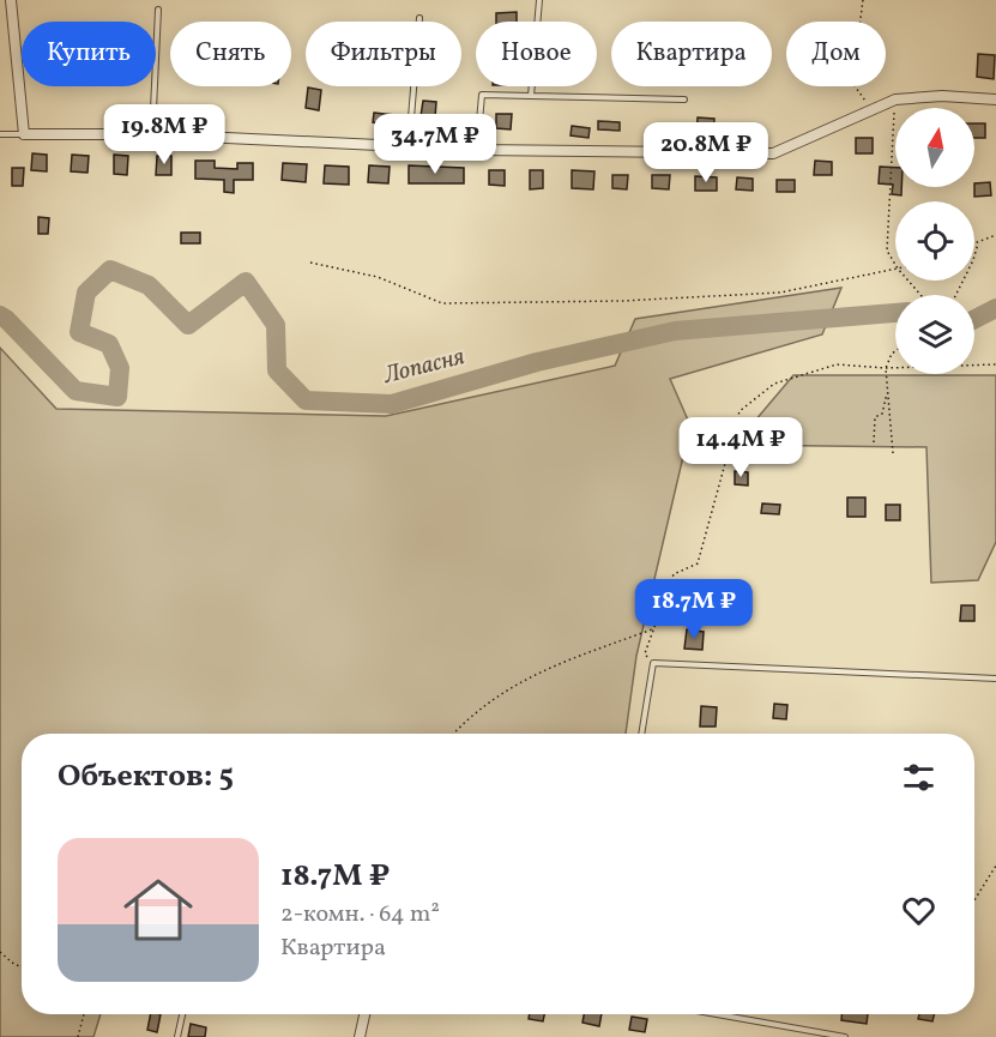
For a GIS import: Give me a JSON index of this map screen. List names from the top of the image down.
{
  "water": ["Лопасня"],
  "north": "top",
  "page": {
    "chip": [
      "Купить",
      "Снять",
      "Фильтры",
      "Новое",
      "Квартира",
      "Дом"
    ],
    "price": [
      "19.8M ₽",
      "34.7M ₽",
      "20.8M ₽",
      "14.4M ₽",
      "18.7M ₽"
    ],
    "heading": "Объектов: 5",
    "list": [
      {
        "name": "18.7M ₽",
        "note": "2-комн. · 64 m² · Квартира"
      }
    ]
  }
}
